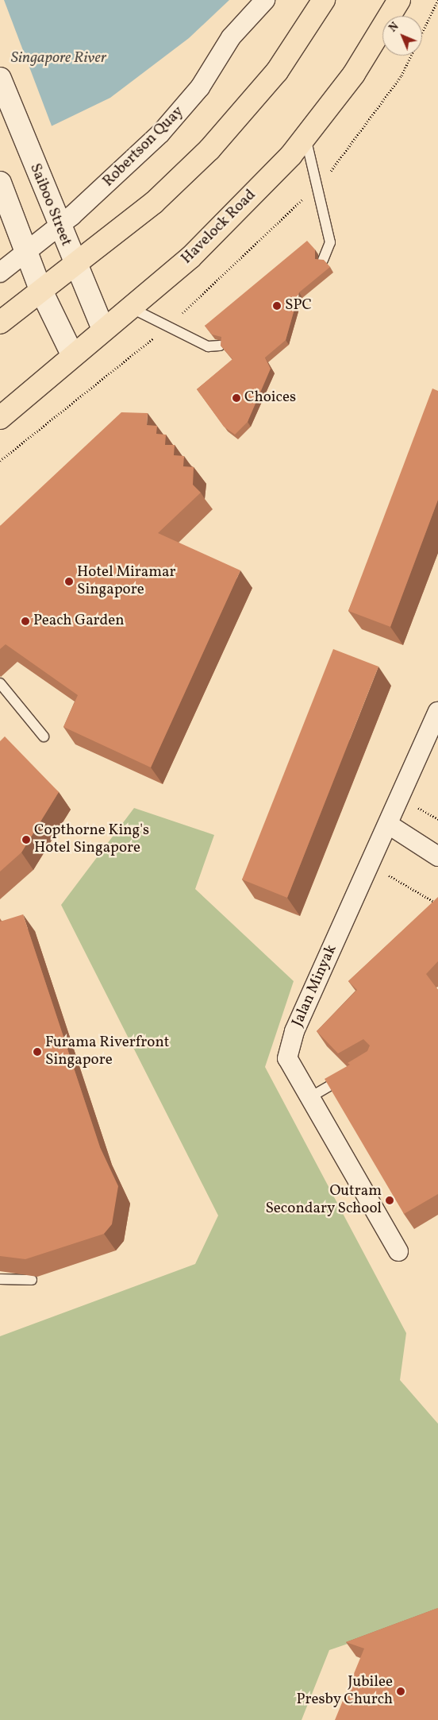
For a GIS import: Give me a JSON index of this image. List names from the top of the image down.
{
  "streets": {
    "main road": ["Havelock Road"],
    "street": ["Robertson Quay", "Saiboo Street", "Jalan Minyak"]
  },
  "crossings": [
    ["Robertson Quay", "Saiboo Street"],
    ["Saiboo Street", "Havelock Road"]
  ],
  "water": ["Singapore River"],
  "places": [
    "SPC",
    "Choices",
    "Hotel Miramar Singapore",
    "Peach Garden",
    "Copthorne King's Hotel Singapore",
    "Furama Riverfront Singapore",
    "Outram Secondary School",
    "Jubilee Presby Church"
  ],
  "north": "top left"
}
